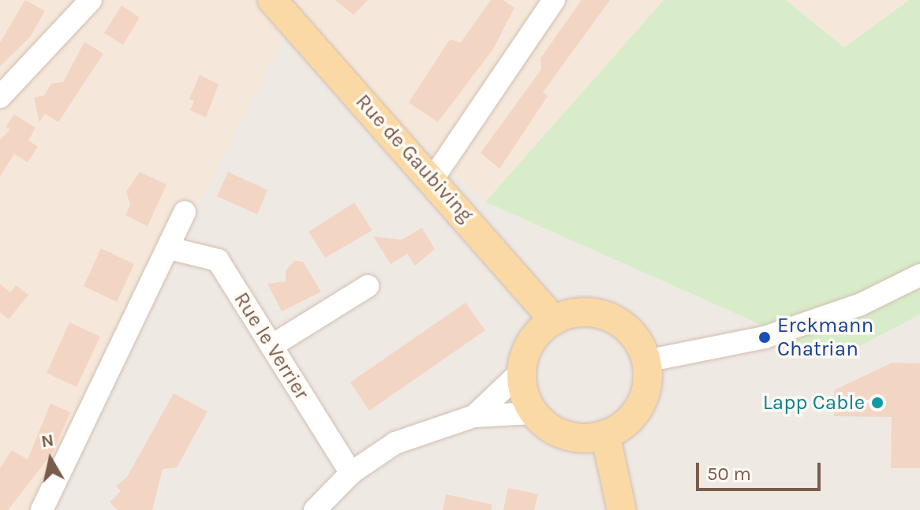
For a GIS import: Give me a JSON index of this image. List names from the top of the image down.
{
  "streets": {
    "main road": ["Rue de Gaubiving"],
    "street": ["Rue le Verrier"]
  },
  "places": ["Erckmann Chatrian", "Lapp Cable"],
  "scale_bar": "50 m",
  "north": "top"
}
